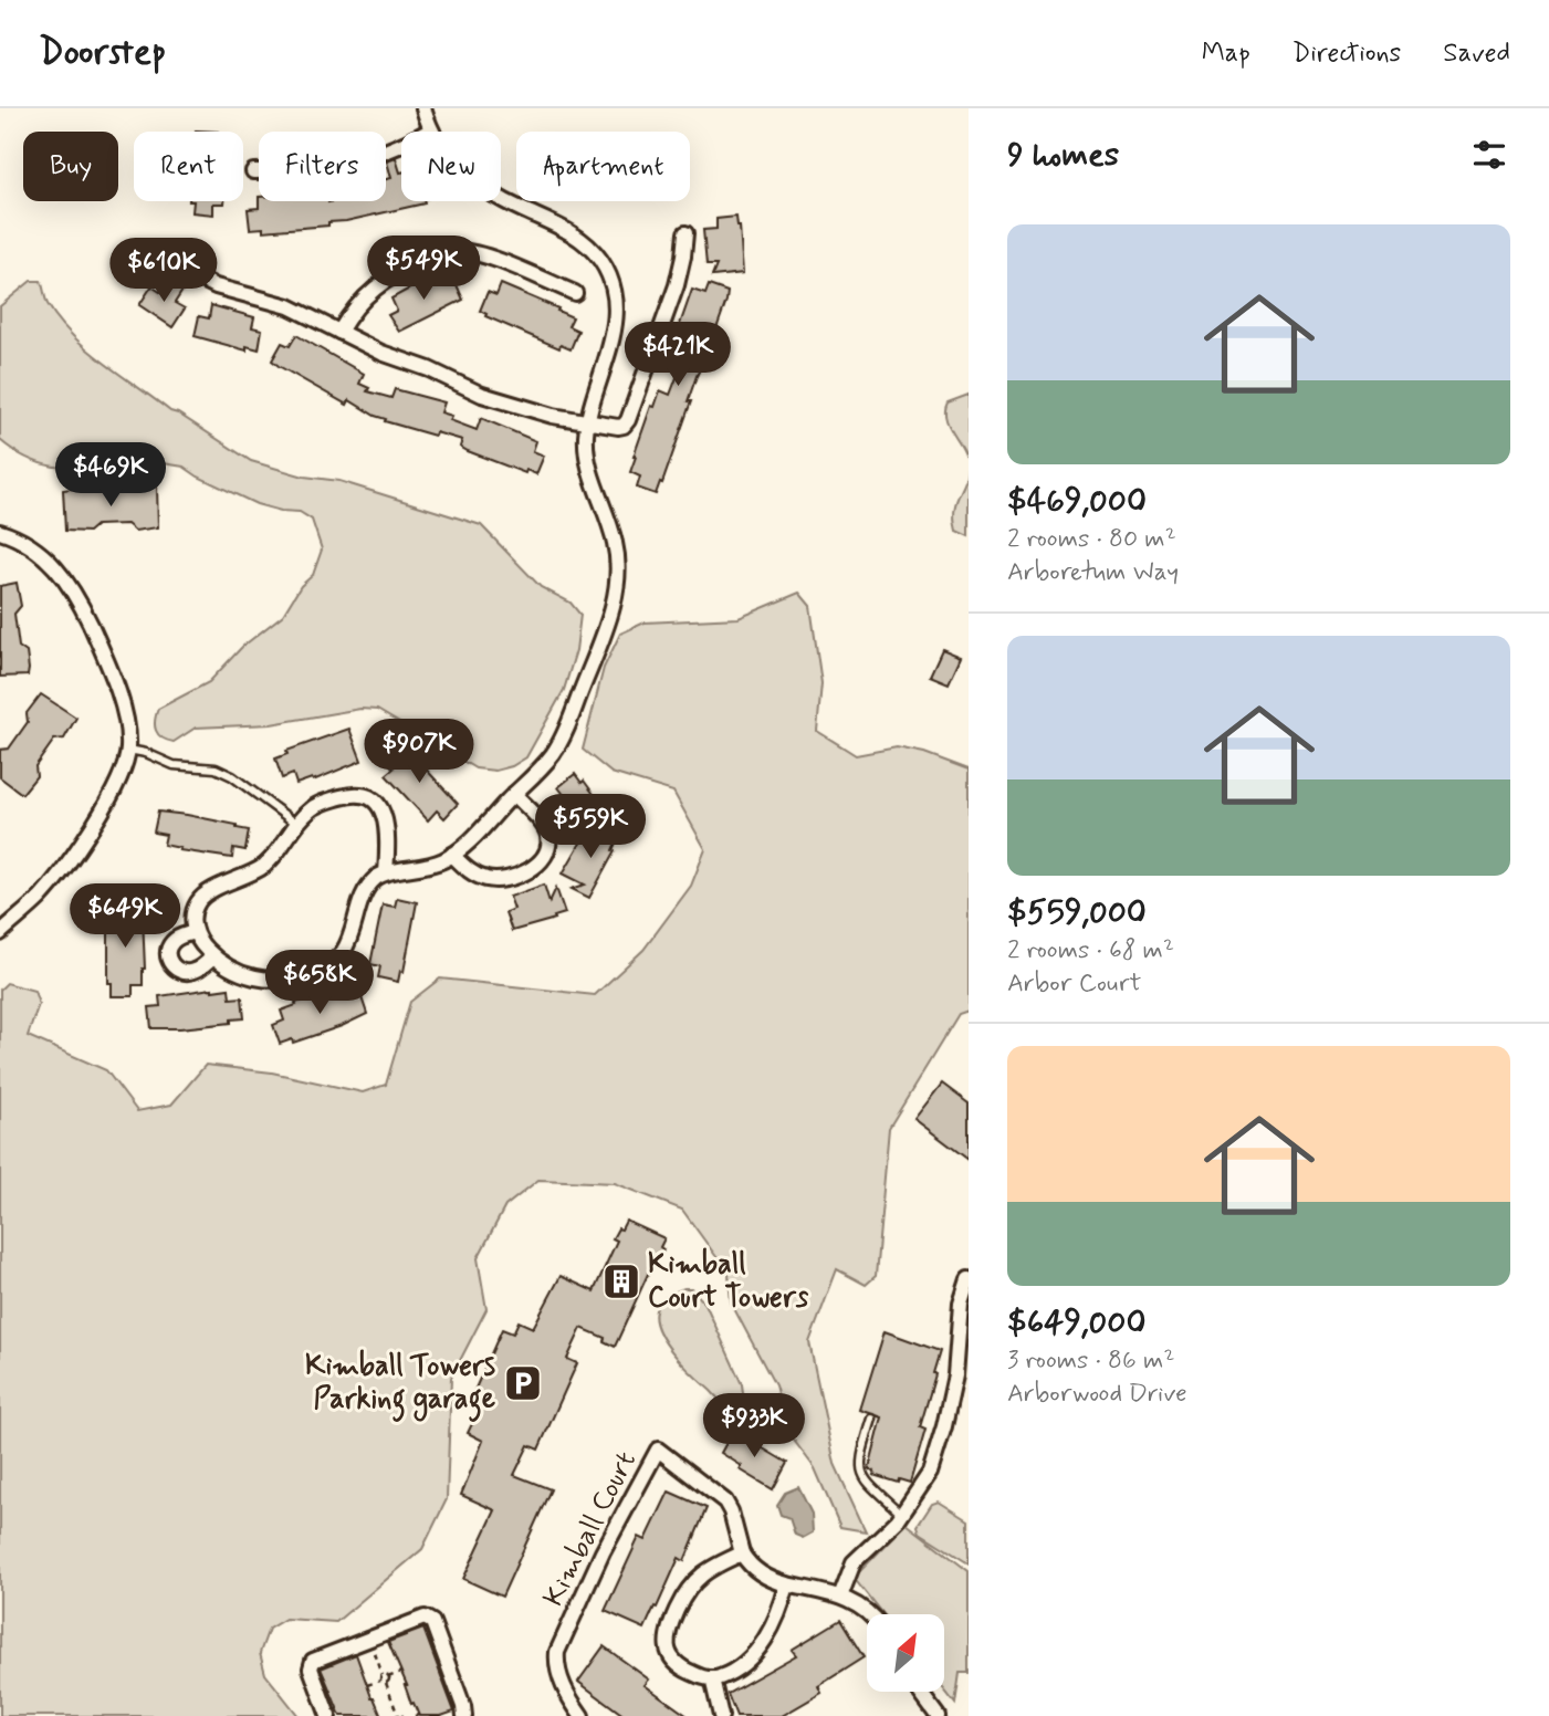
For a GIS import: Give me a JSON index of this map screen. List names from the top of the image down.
{
  "streets": {
    "street": ["Kimball Court"]
  },
  "places": {
    "building": ["Kimball Court Towers"],
    "parking": ["Kimball Towers Parking garage"]
  },
  "north": "top right",
  "page": {
    "header": "Doorstep",
    "nav": ["Map", "Directions", "Saved"],
    "heading": "9 homes",
    "chip": [
      "Buy",
      "Rent",
      "Filters",
      "New",
      "Apartment"
    ],
    "list": [
      {
        "name": "$469,000",
        "note": "2 rooms · 80 m² · Arboretum Way"
      },
      {
        "name": "$559,000",
        "note": "2 rooms · 68 m² · Arbor Court"
      },
      {
        "name": "$649,000",
        "note": "3 rooms · 86 m² · Arborwood Drive"
      }
    ],
    "price": [
      "$549K",
      "$610K",
      "$421K",
      "$469K",
      "$907K",
      "$559K",
      "$649K",
      "$658K",
      "$933K"
    ]
  }
}
